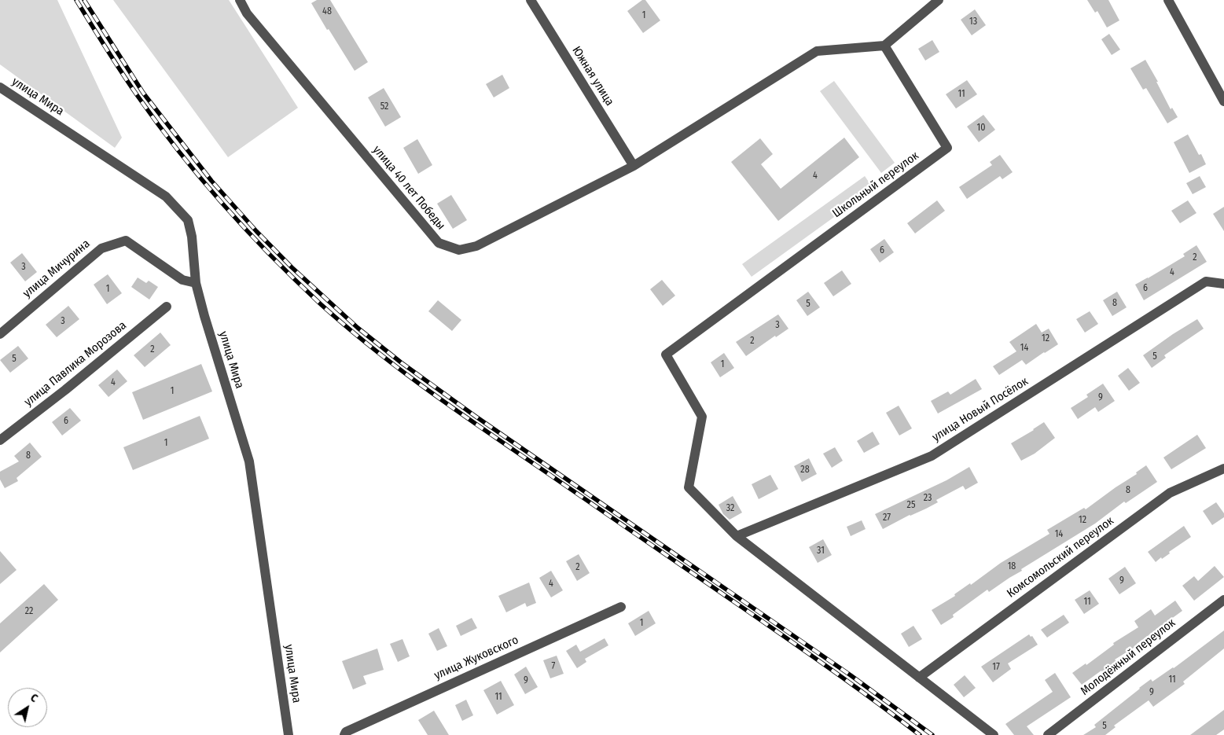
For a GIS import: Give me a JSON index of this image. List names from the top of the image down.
{
  "streets": {
    "street": [
      "Южная улица",
      "улица Мира",
      "Школьный переулок",
      "улица 40 лет Победы",
      "улица Мичурина",
      "улица Павлика Морозова",
      "улица Новый Посёлок",
      "Комсомольский переулок",
      "Молодёжный переулок",
      "улица Жуковского"
    ]
  },
  "crossings": [
    ["Южная улица", "улица 40 лет Победы"],
    ["улица Мира", "улица Мичурина"],
    ["Школьный переулок", "улица 40 лет Победы"],
    ["Школьный переулок", "улица Новый Посёлок"]
  ],
  "house_numbers": [
    "48",
    "1",
    "13",
    "11",
    "52",
    "10",
    "4",
    "6",
    "2",
    "3",
    "4",
    "6",
    "1",
    "8",
    "5",
    "3",
    "3",
    "12",
    "2",
    "14",
    "2",
    "5",
    "5",
    "1",
    "4",
    "1",
    "9",
    "6",
    "1",
    "8",
    "28",
    "8",
    "23",
    "25",
    "32",
    "27",
    "12",
    "14",
    "31",
    "18",
    "2",
    "9",
    "4",
    "11",
    "22",
    "1",
    "7",
    "17",
    "11",
    "9",
    "9",
    "11",
    "5"
  ],
  "north": "top right"
}
